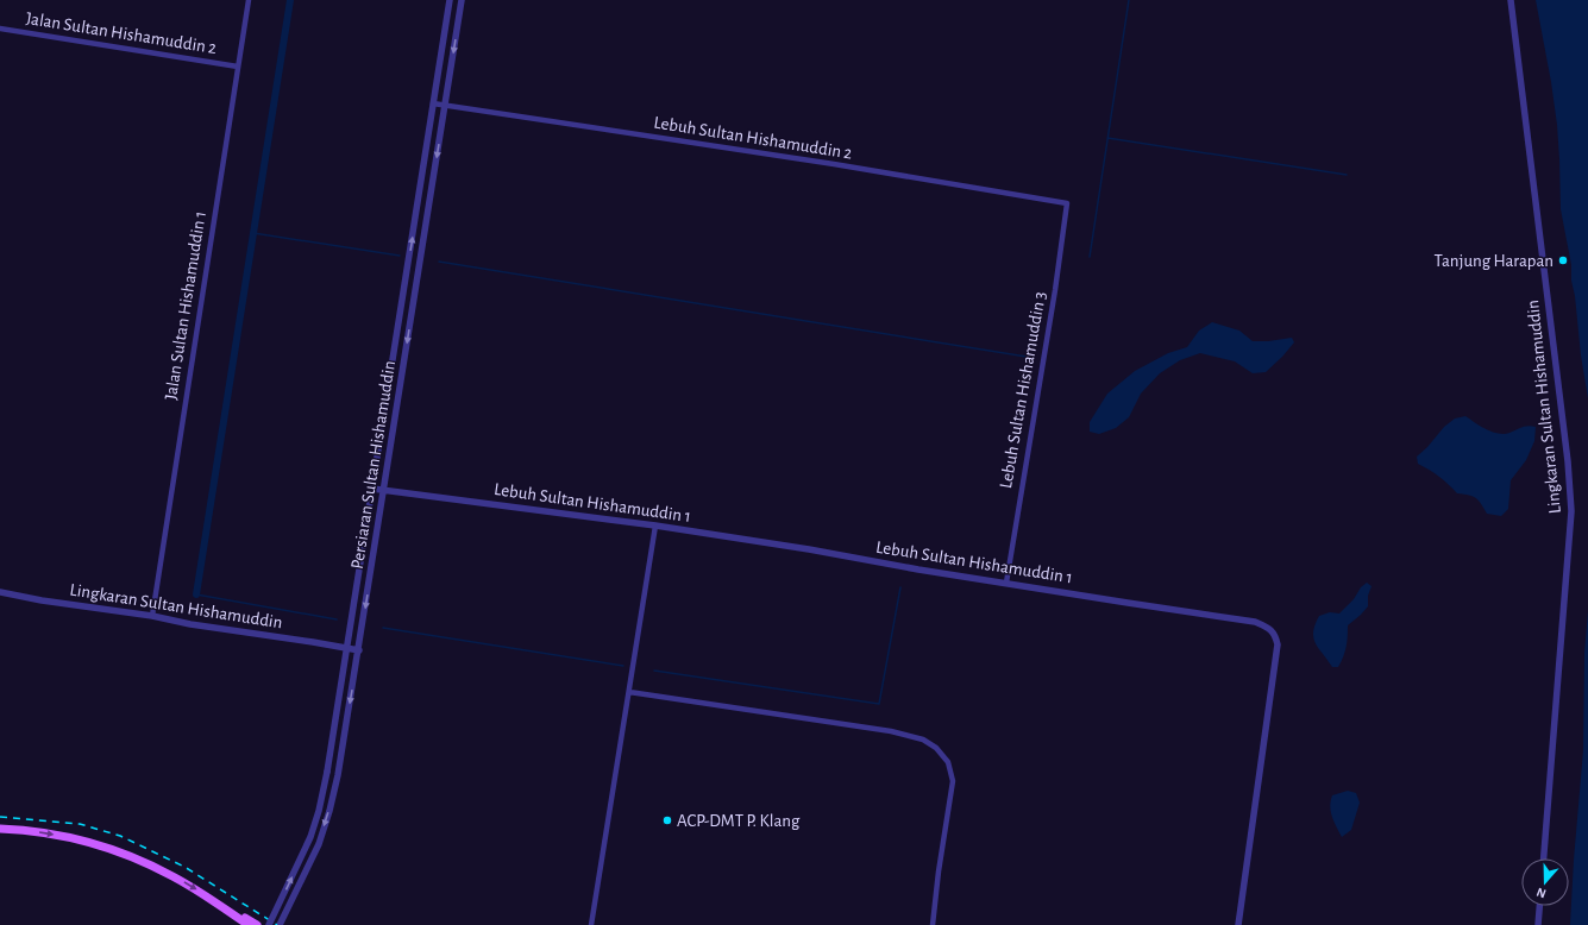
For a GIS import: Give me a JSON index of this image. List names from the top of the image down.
{
  "streets": {
    "street": [
      "Jalan Sultan Hishamuddin 2",
      "Lebuh Sultan Hishamuddin 2",
      "Jalan Sultan Hishamuddin 1",
      "Lebuh Sultan Hishamuddin 3",
      "Lingkaran Sultan Hishamuddin",
      "Persiaran Sultan Hishamuddin",
      "Lebuh Sultan Hishamuddin 1"
    ]
  },
  "crossings": [
    ["Jalan Sultan Hishamuddin 2", "Jalan Sultan Hishamuddin 1"],
    ["Lebuh Sultan Hishamuddin 2", "Lebuh Sultan Hishamuddin 3"],
    ["Lebuh Sultan Hishamuddin 2", "Persiaran Sultan Hishamuddin"],
    ["Jalan Sultan Hishamuddin 1", "Lingkaran Sultan Hishamuddin"],
    ["Lebuh Sultan Hishamuddin 3", "Lebuh Sultan Hishamuddin 1"],
    ["Lingkaran Sultan Hishamuddin", "Persiaran Sultan Hishamuddin"],
    ["Persiaran Sultan Hishamuddin", "Lebuh Sultan Hishamuddin 1"]
  ],
  "places": ["Tanjung Harapan", "ACP-DMT P. Klang"],
  "north": "bottom"
}
